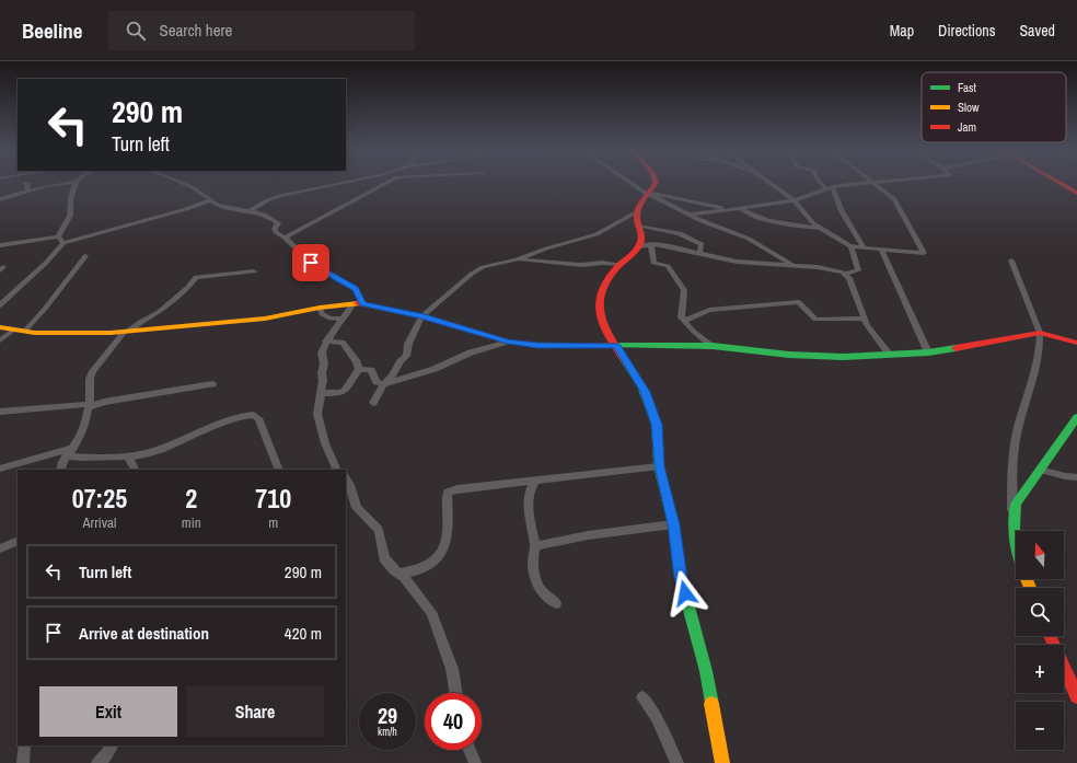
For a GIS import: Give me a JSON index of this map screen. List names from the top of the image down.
{
  "legend": ["Fast", "Slow", "Jam"],
  "north": "top",
  "page": {
    "header": "Beeline",
    "search": "Search here",
    "nav": ["Map", "Directions", "Saved"],
    "turn": ["290 m", "Turn left"],
    "eta": [
      "07:25",
      "Arrival",
      "2",
      "min",
      "710",
      "m"
    ],
    "map_buttons": ["+", "−"],
    "list": [
      {
        "name": "Turn left",
        "value": "290 m"
      },
      {
        "name": "Arrive at destination",
        "value": "420 m"
      }
    ],
    "buttons": ["Exit", "Share"],
    "speed": "29 km/h",
    "limit": "40"
  }
}
